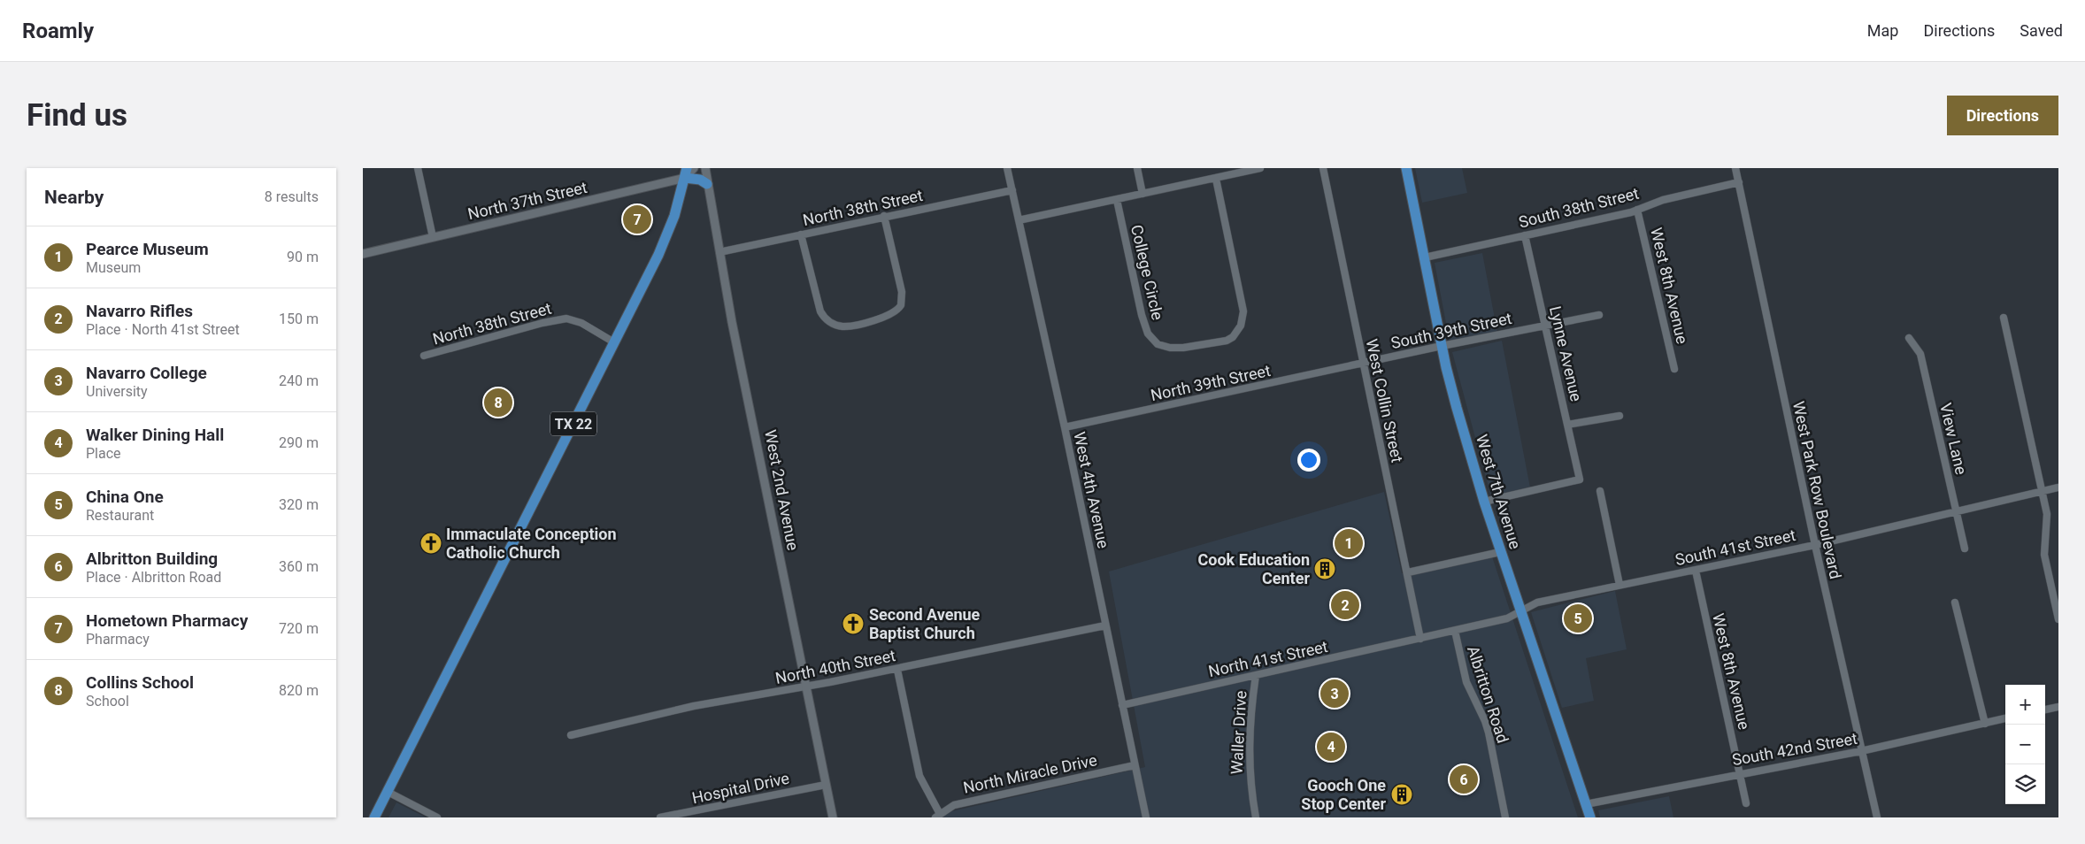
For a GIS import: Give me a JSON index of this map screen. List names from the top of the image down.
{
  "streets": {
    "main road": ["TX 22", "West 7th Avenue"],
    "street": [
      "North 37th Street",
      "North 38th Street",
      "South 38th Street",
      "College Circle",
      "West 8th Avenue",
      "South 39th Street",
      "Lynne Avenue",
      "North 39th Street",
      "West Collin Street",
      "View Lane",
      "West 2nd Avenue",
      "West 4th Avenue",
      "West Park Row Boulevard",
      "South 41st Street",
      "North 41st Street",
      "North 40th Street",
      "Albritton Road",
      "Waller Drive",
      "South 42nd Street",
      "North Miracle Drive",
      "Hospital Drive"
    ]
  },
  "crossings": [
    ["North 37th Street", "TX 22"],
    ["North 38th Street", "TX 22"],
    ["North 38th Street", "West 2nd Avenue"],
    ["North 38th Street", "West 4th Avenue"],
    ["South 38th Street", "West 8th Avenue"],
    ["South 38th Street", "Lynne Avenue"],
    ["South 38th Street", "West Park Row Boulevard"],
    ["South 38th Street", "West 7th Avenue"],
    ["West 8th Avenue", "South 41st Street"],
    ["West 8th Avenue", "South 42nd Street"],
    ["South 39th Street", "Lynne Avenue"],
    ["South 39th Street", "North 39th Street"],
    ["South 39th Street", "West Collin Street"],
    ["South 39th Street", "West 7th Avenue"],
    ["Lynne Avenue", "West 7th Avenue"],
    ["North 39th Street", "West Collin Street"],
    ["North 39th Street", "West 4th Avenue"],
    ["West Collin Street", "South 41st Street"],
    ["West Collin Street", "North 41st Street"],
    ["View Lane", "South 41st Street"],
    ["West 2nd Avenue", "North 40th Street"],
    ["West 2nd Avenue", "Hospital Drive"],
    ["West 4th Avenue", "North 41st Street"],
    ["West 4th Avenue", "North 40th Street"],
    ["West 4th Avenue", "North Miracle Drive"],
    ["West Park Row Boulevard", "South 41st Street"],
    ["West Park Row Boulevard", "South 42nd Street"],
    ["West 7th Avenue", "South 41st Street"],
    ["West 7th Avenue", "South 42nd Street"],
    ["South 41st Street", "North 41st Street"],
    ["South 41st Street", "Albritton Road"],
    ["North 41st Street", "Waller Drive"]
  ],
  "places": {
    "church": ["Immaculate Conception Catholic Church", "Second Avenue Baptist Church"],
    "building": ["Cook Education Center", "Gooch One Stop Center"]
  },
  "page": {
    "header": "Roamly",
    "nav": ["Map", "Directions", "Saved"],
    "buttons": "Directions",
    "title": "Find us",
    "heading": ["Nearby", "8 results"],
    "pins": [
      "7",
      "8",
      "1",
      "2",
      "5",
      "3",
      "4",
      "6"
    ],
    "list": [
      {
        "mark": "1",
        "name": "Pearce Museum",
        "note": "Museum",
        "value": "90 m"
      },
      {
        "mark": "2",
        "name": "Navarro Rifles",
        "note": "Place · North 41st Street",
        "value": "150 m"
      },
      {
        "mark": "3",
        "name": "Navarro College",
        "note": "University",
        "value": "240 m"
      },
      {
        "mark": "4",
        "name": "Walker Dining Hall",
        "note": "Place",
        "value": "290 m"
      },
      {
        "mark": "5",
        "name": "China One",
        "note": "Restaurant",
        "value": "320 m"
      },
      {
        "mark": "6",
        "name": "Albritton Building",
        "note": "Place · Albritton Road",
        "value": "360 m"
      },
      {
        "mark": "7",
        "name": "Hometown Pharmacy",
        "note": "Pharmacy",
        "value": "720 m"
      },
      {
        "mark": "8",
        "name": "Collins School",
        "note": "School",
        "value": "820 m"
      }
    ],
    "map_buttons": ["+", "−"]
  }
}
